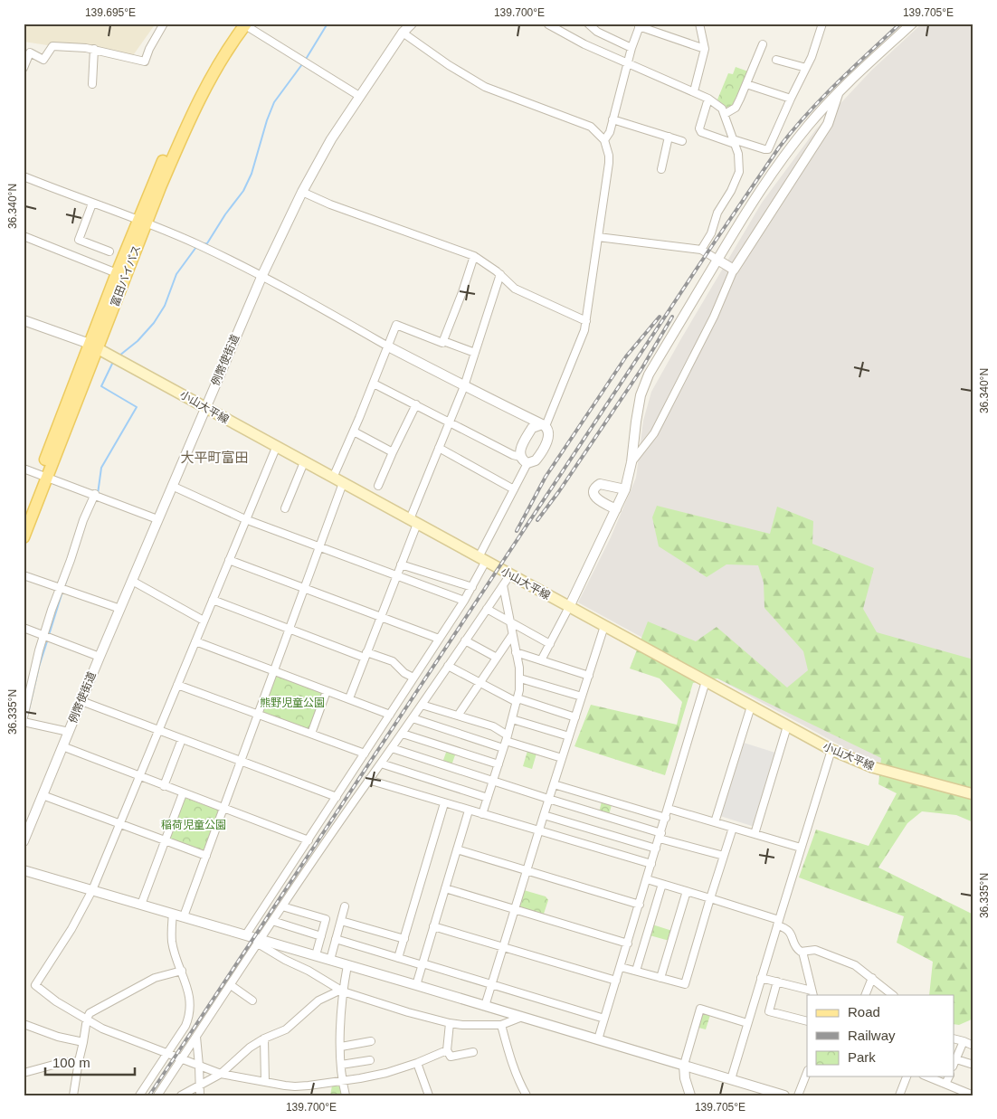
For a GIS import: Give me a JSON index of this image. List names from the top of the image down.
{
  "streets": {
    "main road": ["富田バイパス", "小山大平線"],
    "street": ["例幣使街道"]
  },
  "crossings": [
    ["富田バイパス", "小山大平線"],
    ["例幣使街道", "小山大平線"]
  ],
  "districts": ["大平町富田"],
  "parks": ["熊野児童公園", "稲荷児童公園"],
  "legend": ["Road", "Railway", "Park"],
  "scale_bar": "100 m",
  "coordinates": [
    "139.695°E",
    "139.700°E",
    "139.705°E",
    "36.340°N",
    "36.335°N"
  ]
}
